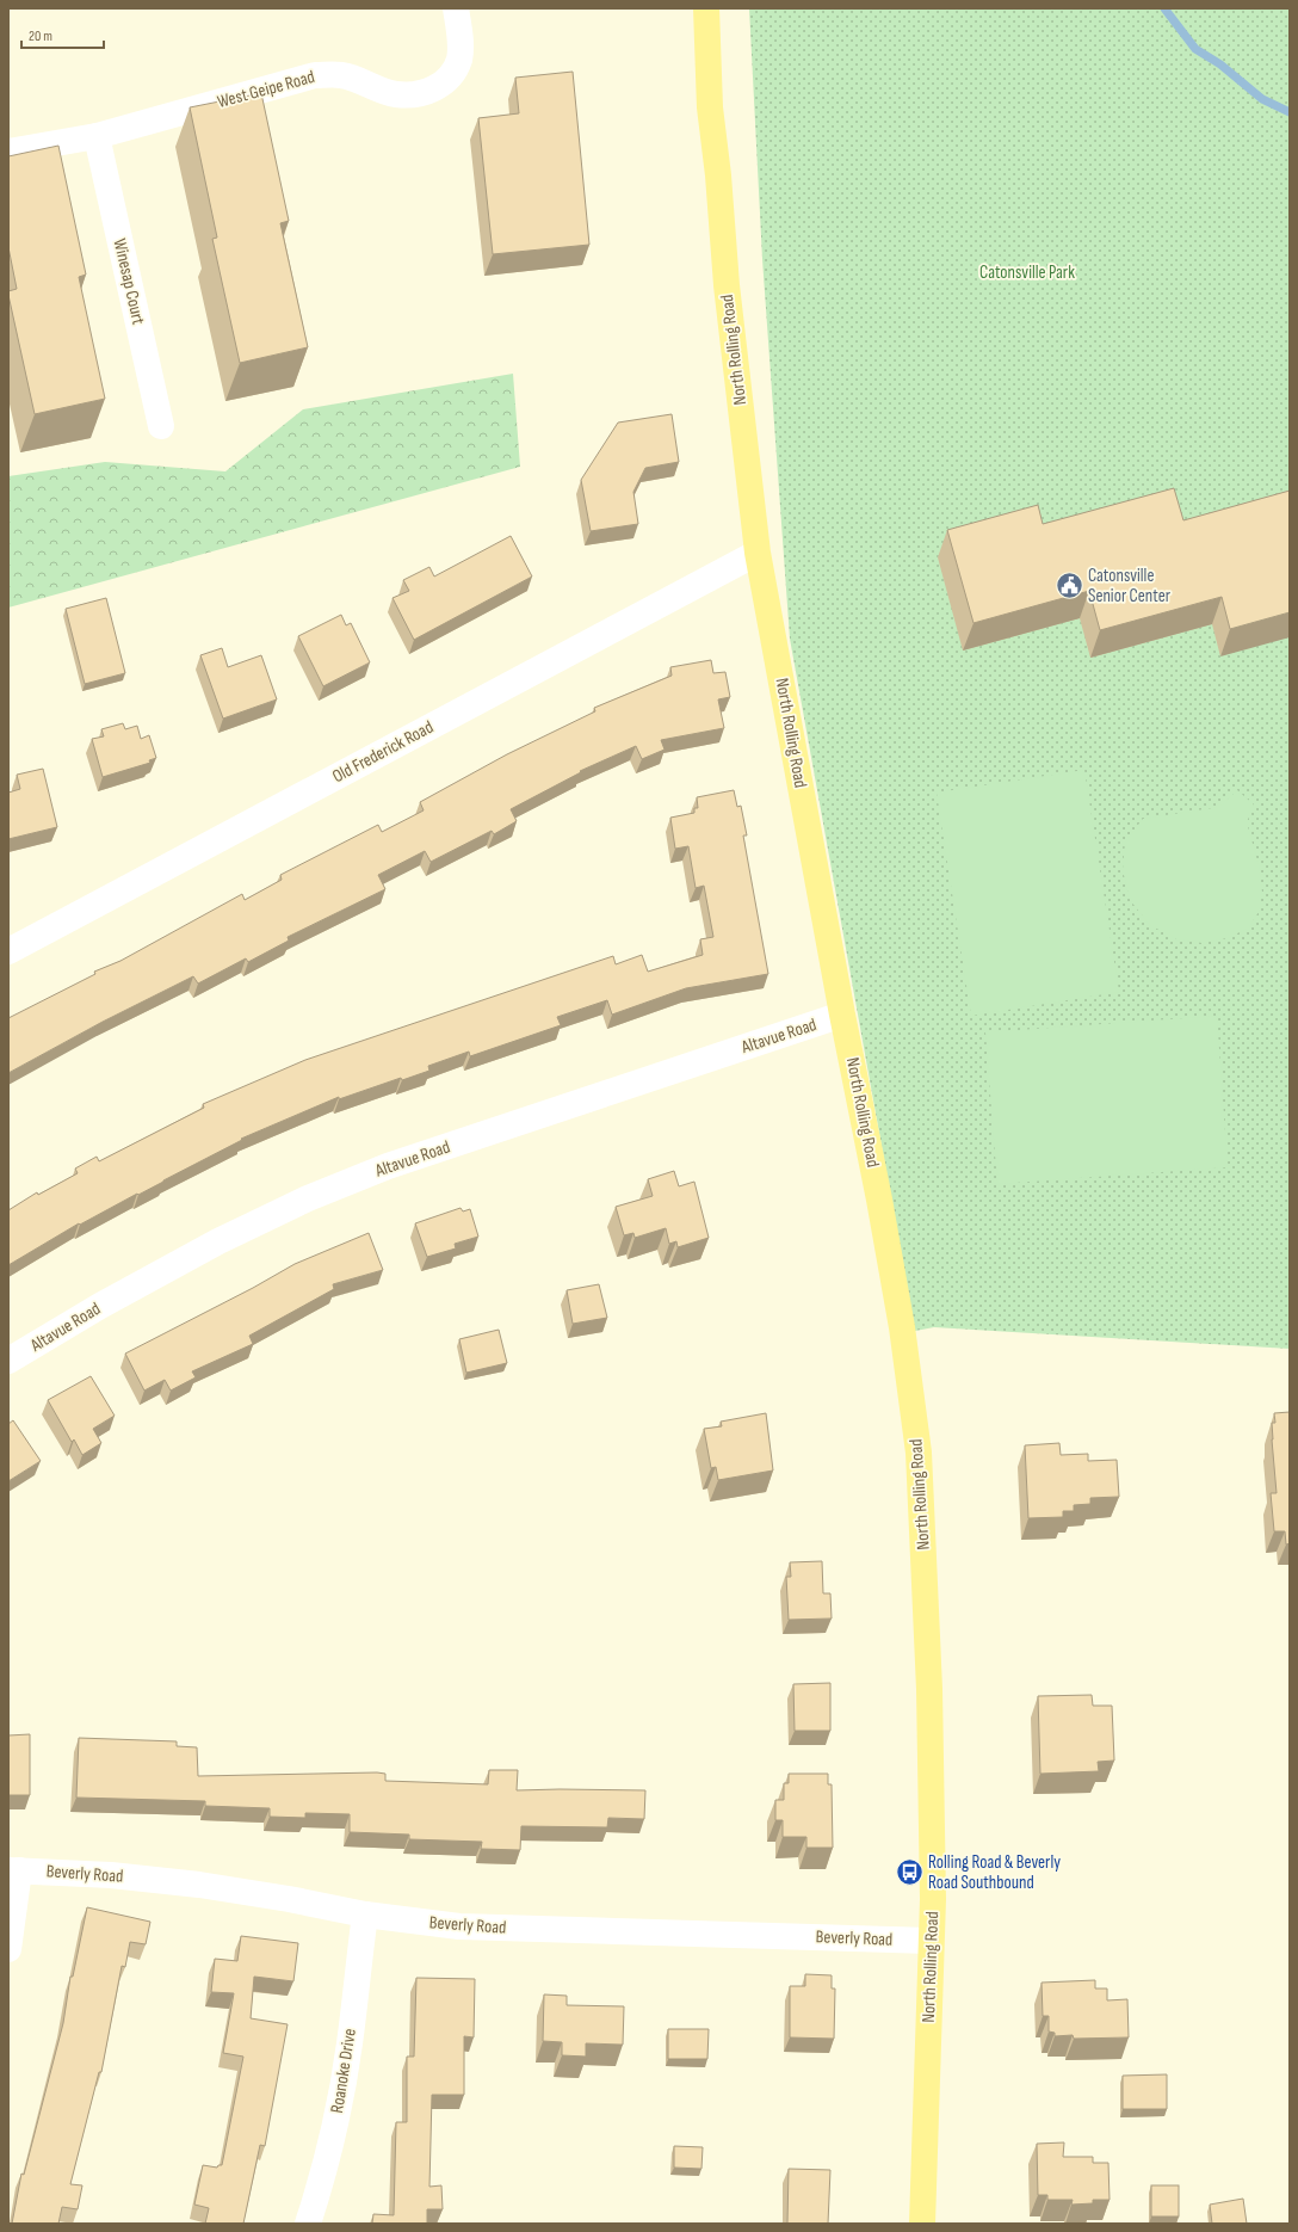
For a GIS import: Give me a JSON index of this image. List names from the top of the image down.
{
  "streets": {
    "main road": ["North Rolling Road"],
    "street": [
      "West Geipe Road",
      "Winesap Court",
      "Old Frederick Road",
      "Altavue Road",
      "Beverly Road",
      "Roanoke Drive"
    ]
  },
  "crossings": [
    ["West Geipe Road", "Winesap Court"],
    ["North Rolling Road", "Old Frederick Road"],
    ["North Rolling Road", "Altavue Road"],
    ["North Rolling Road", "Beverly Road"],
    ["Beverly Road", "Roanoke Drive"]
  ],
  "parks": ["Catonsville Park"],
  "places": {
    "public building": ["Catonsville Senior Center"],
    "bus stop": ["Rolling Road & Beverly Road Southbound"]
  },
  "scale_bar": "20 m"
}
